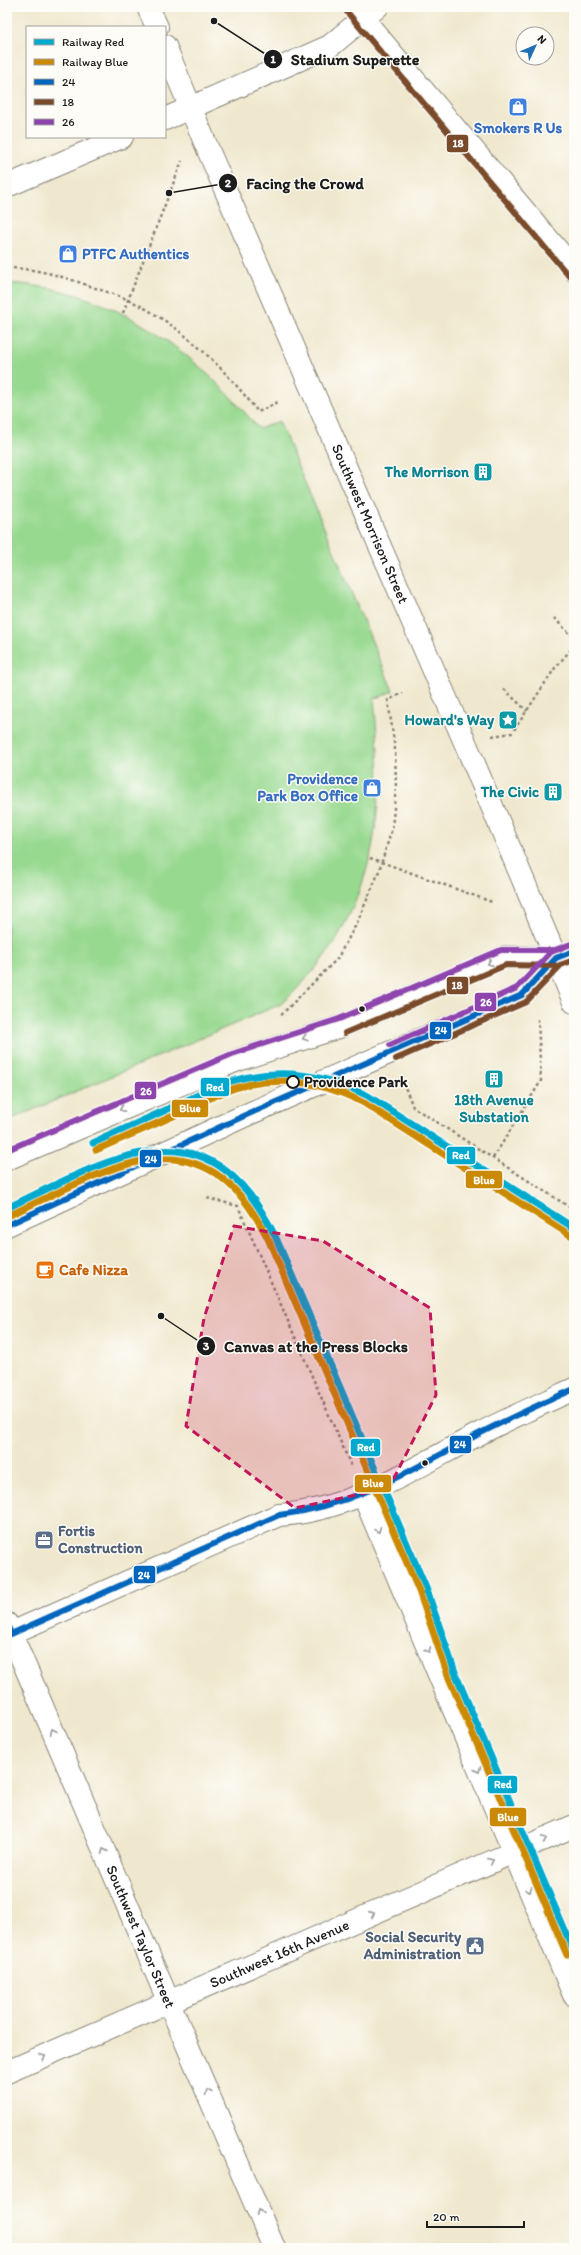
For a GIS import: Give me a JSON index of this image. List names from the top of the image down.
{
  "streets": {
    "street": ["Southwest Morrison Street", "Southwest Taylor Street", "Southwest 16th Avenue"]
  },
  "crossings": [
    ["Southwest Taylor Street", "Southwest 16th Avenue"]
  ],
  "one_way": ["Southwest Taylor Street", "Southwest 16th Avenue"],
  "places": {
    "other": [
      "Stadium Superette",
      "Facing the Crowd",
      "Providence Park",
      "Canvas at the Press Blocks"
    ],
    "shop": ["Smokers R Us", "PTFC Authentics", "Providence Park Box Office"],
    "building": ["The Morrison", "The Civic", "18th Avenue Substation"],
    "place": ["Howard's Way"],
    "cafe": ["Cafe Nizza"],
    "office": ["Fortis Construction"],
    "public building": ["Social Security Administration"]
  },
  "lines": [
    "transit line 18",
    "transit line 26",
    "transit line 24",
    "rail line Red",
    "rail line Blue"
  ],
  "legend": [
    "Railway Red",
    "Railway Blue",
    "24",
    "18",
    "26"
  ],
  "scale_bar": "20 m",
  "north": "top right"
}
